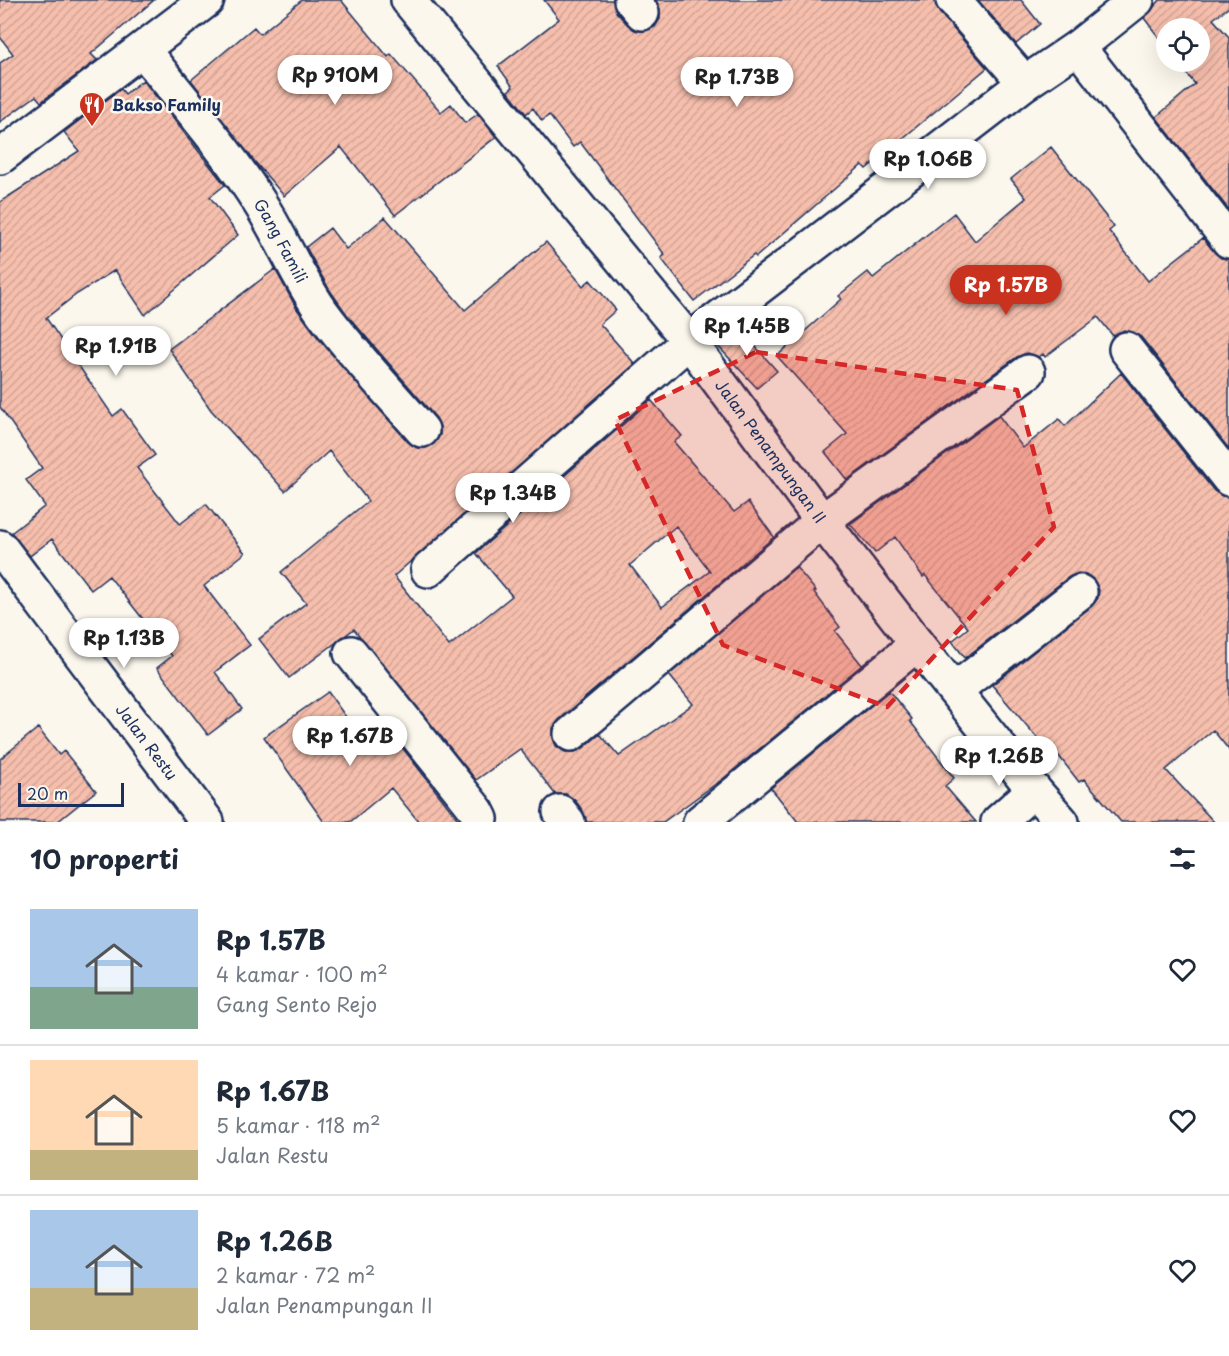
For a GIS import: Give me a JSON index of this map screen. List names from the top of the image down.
{
  "streets": {
    "street": ["Gang Famili", "Jalan Penampungan II", "Jalan Restu"]
  },
  "places": {
    "restaurant": ["Bakso Family"]
  },
  "scale_bar": "20 m",
  "page": {
    "price": [
      "Rp 910M",
      "Rp 1.73B",
      "Rp 1.06B",
      "Rp 1.57B",
      "Rp 1.45B",
      "Rp 1.91B",
      "Rp 1.34B",
      "Rp 1.13B",
      "Rp 1.67B",
      "Rp 1.26B"
    ],
    "scale": "20 m",
    "heading": "10 properti",
    "list": [
      {
        "name": "Rp 1.57B",
        "note": "4 kamar · 100 m² · Gang Sento Rejo"
      },
      {
        "name": "Rp 1.67B",
        "note": "5 kamar · 118 m² · Jalan Restu"
      },
      {
        "name": "Rp 1.26B",
        "note": "2 kamar · 72 m² · Jalan Penampungan II"
      }
    ]
  }
}
